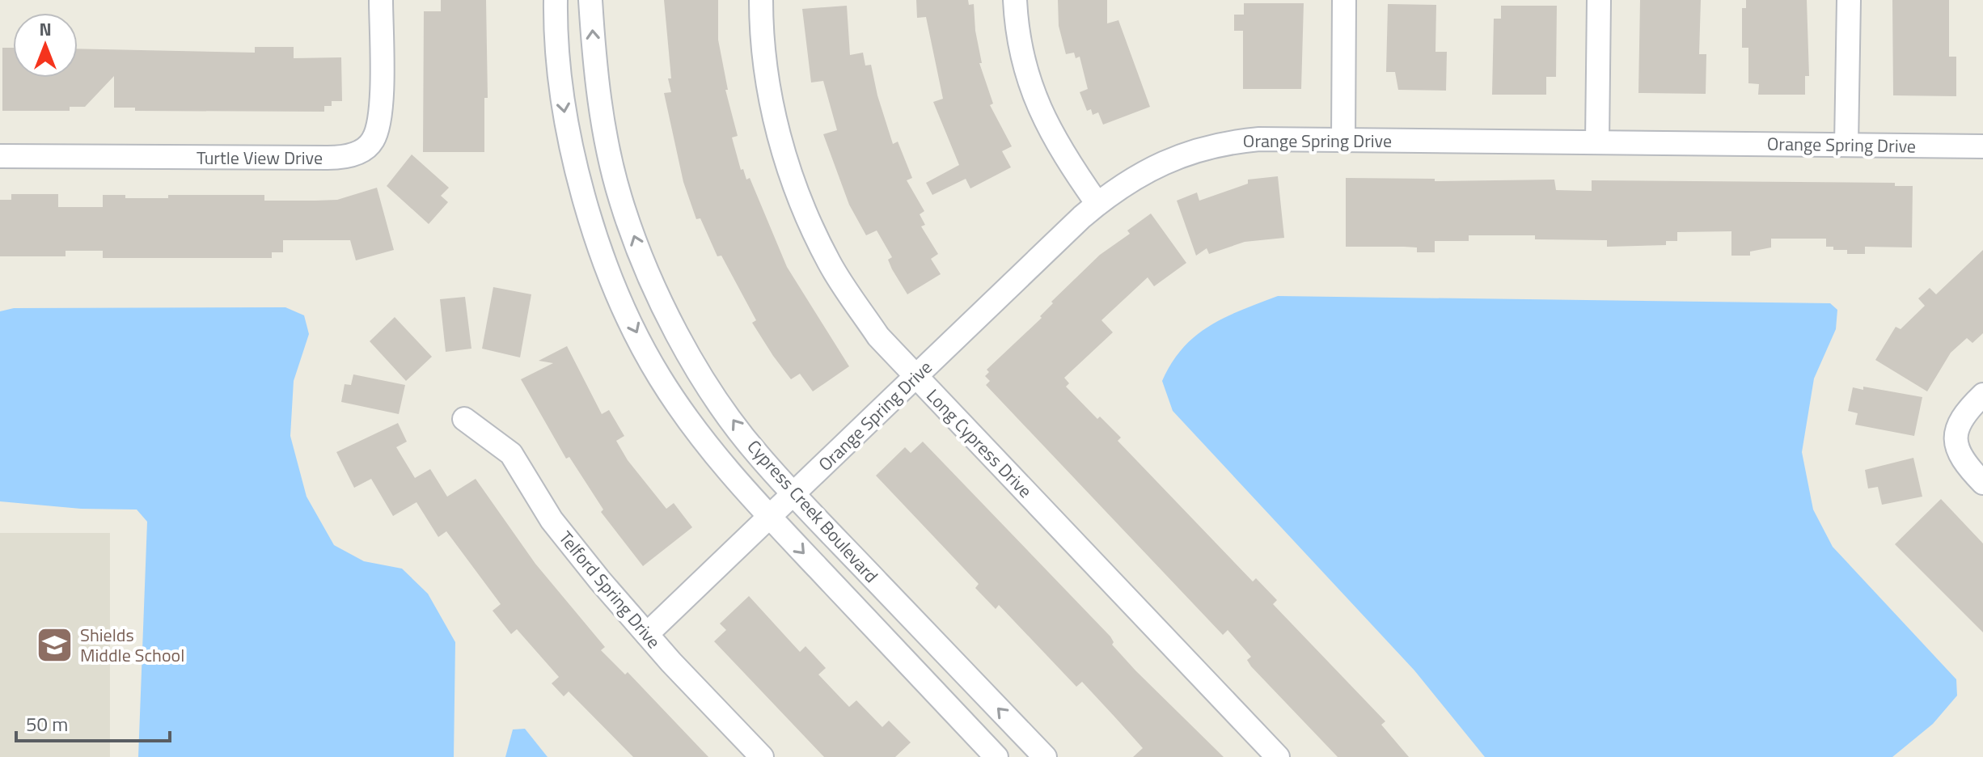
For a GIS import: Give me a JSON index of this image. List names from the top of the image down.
{
  "streets": {
    "street": [
      "Orange Spring Drive",
      "Turtle View Drive",
      "Long Cypress Drive",
      "Cypress Creek Boulevard",
      "Telford Spring Drive"
    ]
  },
  "crossings": [
    ["Orange Spring Drive", "Long Cypress Drive"],
    ["Orange Spring Drive", "Cypress Creek Boulevard"],
    ["Orange Spring Drive", "Telford Spring Drive"]
  ],
  "places": {
    "school or university": ["Shields Middle School"]
  },
  "scale_bar": "50 m",
  "north": "top"
}
